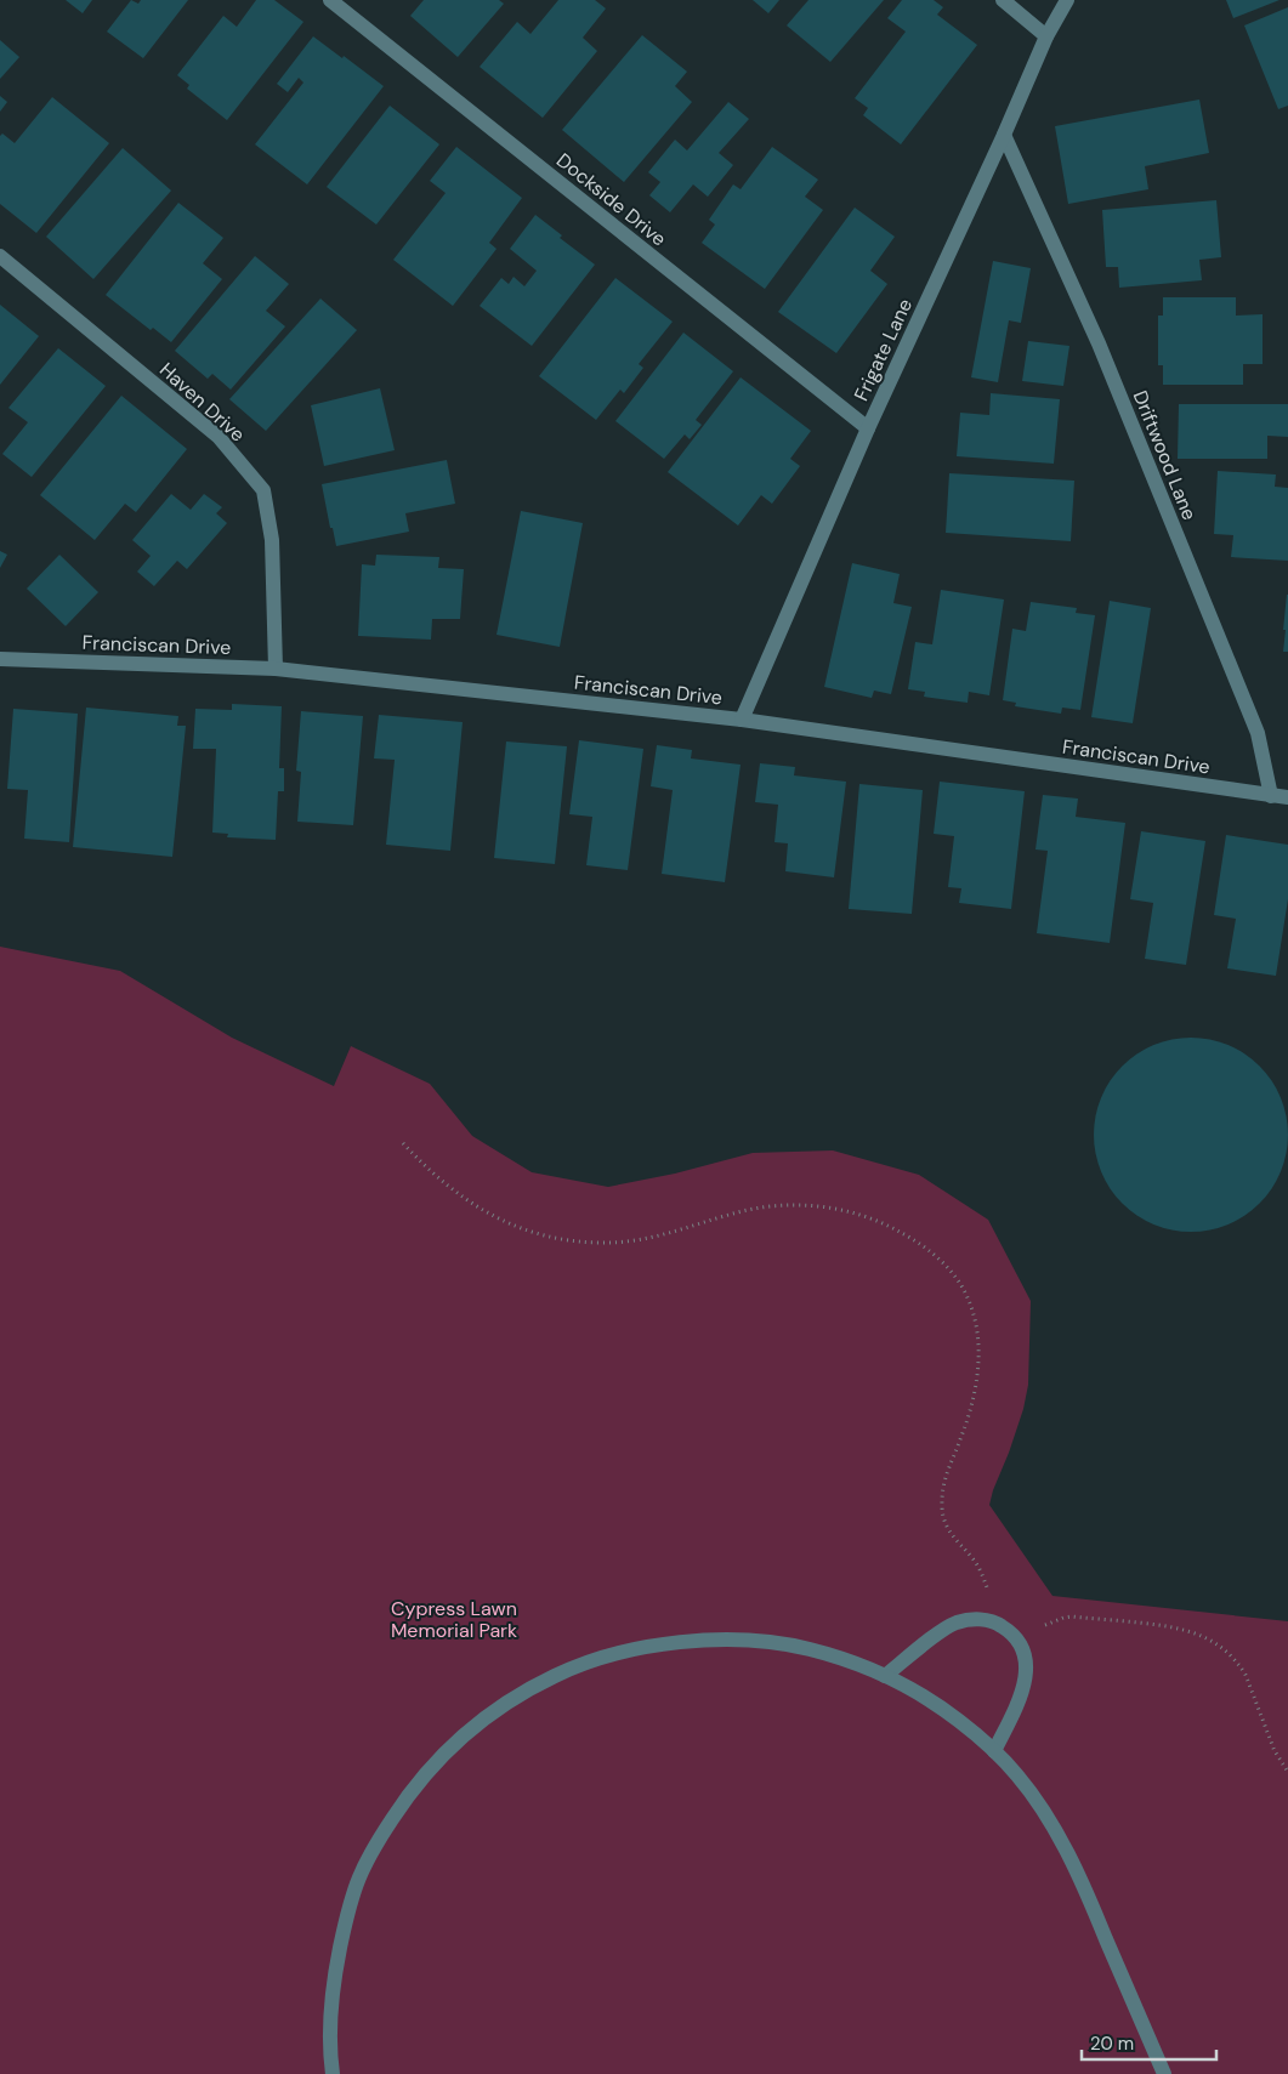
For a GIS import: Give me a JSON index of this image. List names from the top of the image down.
{
  "streets": {
    "street": [
      "Dockside Drive",
      "Frigate Lane",
      "Haven Drive",
      "Driftwood Lane",
      "Franciscan Drive"
    ]
  },
  "crossings": [
    ["Dockside Drive", "Frigate Lane"],
    ["Frigate Lane", "Driftwood Lane"],
    ["Frigate Lane", "Franciscan Drive"],
    ["Haven Drive", "Franciscan Drive"],
    ["Driftwood Lane", "Franciscan Drive"]
  ],
  "parks": ["Cypress Lawn Memorial Park"],
  "scale_bar": "20 m"
}
